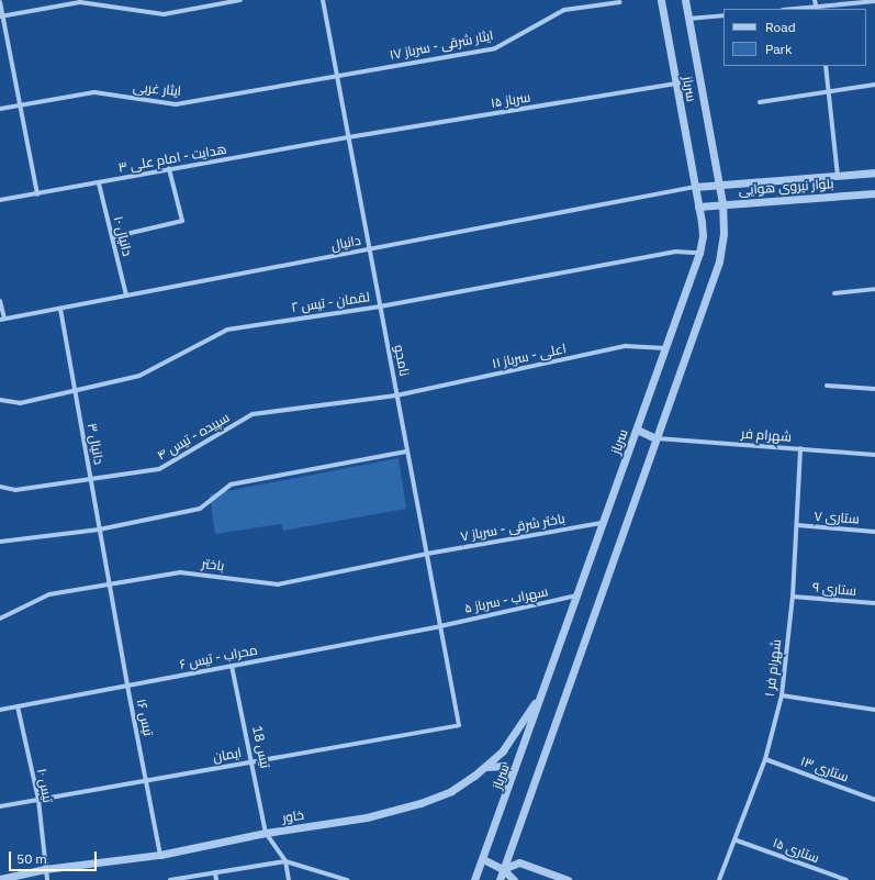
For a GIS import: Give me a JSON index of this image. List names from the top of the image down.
{
  "streets": {
    "street": [
      "ایثار شرقی - سرباز ۱۷",
      "ایثار غربی",
      "سرباز",
      "سرباز ۱۵",
      "هدایت - امام علی ۳",
      "بلوار نیروی هوایی",
      "دانیال ۱۰",
      "دانیال",
      "لقمان - تیس ۲",
      "اعلی - سرباز ۱۱",
      "نامجو",
      "شهرام فر",
      "سپیده - تیس ۴",
      "دانیال ۳",
      "ستاری ۷",
      "باختر شرقی - سرباز ۷",
      "باختر",
      "ستاری ۹",
      "سهراب - سرباز ۵",
      "محراب - تیس ۶",
      "شهرام فر ۱",
      "تیس ۱۶",
      "تیس 18",
      "ایمان",
      "ستاری ۱۳",
      "تیس ۱۰",
      "خاور",
      "ستاری ۱۵"
    ]
  },
  "crossings": [
    ["ایثار شرقی - سرباز ۱۷", "ایثار غربی"],
    ["ایثار شرقی - سرباز ۱۷", "نامجو"],
    ["ایثار غربی", "نامجو"],
    ["سرباز", "سرباز ۱۵"],
    ["سرباز", "بلوار نیروی هوایی"],
    ["سرباز", "دانیال"],
    ["سرباز", "لقمان - تیس ۲"],
    ["سرباز", "اعلی - سرباز ۱۱"],
    ["سرباز", "باختر شرقی - سرباز ۷"],
    ["سرباز", "سهراب - سرباز ۵"],
    ["سرباز", "خاور"],
    ["سرباز ۱۵", "هدایت - امام علی ۳"],
    ["سرباز ۱۵", "نامجو"],
    ["هدایت - امام علی ۳", "دانیال ۱۰"],
    ["هدایت - امام علی ۳", "نامجو"],
    ["بلوار نیروی هوایی", "دانیال"],
    ["دانیال ۱۰", "دانیال"],
    ["دانیال", "نامجو"],
    ["دانیال", "دانیال ۳"],
    ["لقمان - تیس ۲", "نامجو"],
    ["لقمان - تیس ۲", "دانیال ۳"],
    ["اعلی - سرباز ۱۱", "نامجو"],
    ["اعلی - سرباز ۱۱", "سپیده - تیس ۴"],
    ["نامجو", "سپیده - تیس ۴"],
    ["نامجو", "باختر شرقی - سرباز ۷"],
    ["نامجو", "باختر"],
    ["نامجو", "سهراب - سرباز ۵"],
    ["نامجو", "محراب - تیس ۶"],
    ["نامجو", "ایمان"],
    ["شهرام فر", "شهرام فر ۱"],
    ["سپیده - تیس ۴", "دانیال ۳"],
    ["دانیال ۳", "باختر"],
    ["دانیال ۳", "تیس ۱۶"],
    ["ستاری ۷", "شهرام فر ۱"],
    ["باختر شرقی - سرباز ۷", "باختر"],
    ["باختر", "تیس ۱۶"],
    ["ستاری ۹", "شهرام فر ۱"],
    ["سهراب - سرباز ۵", "محراب - تیس ۶"],
    ["محراب - تیس ۶", "تیس ۱۶"],
    ["محراب - تیس ۶", "تیس 18"],
    ["محراب - تیس ۶", "تیس ۱۰"],
    ["شهرام فر ۱", "ستاری ۱۳"],
    ["شهرام فر ۱", "ستاری ۱۵"],
    ["تیس ۱۶", "ایمان"],
    ["تیس ۱۶", "خاور"],
    ["تیس 18", "ایمان"],
    ["تیس 18", "خاور"],
    ["ایمان", "تیس ۱۰"],
    ["تیس ۱۰", "خاور"]
  ],
  "legend": ["Road", "Park"],
  "scale_bar": "50 m"
}
